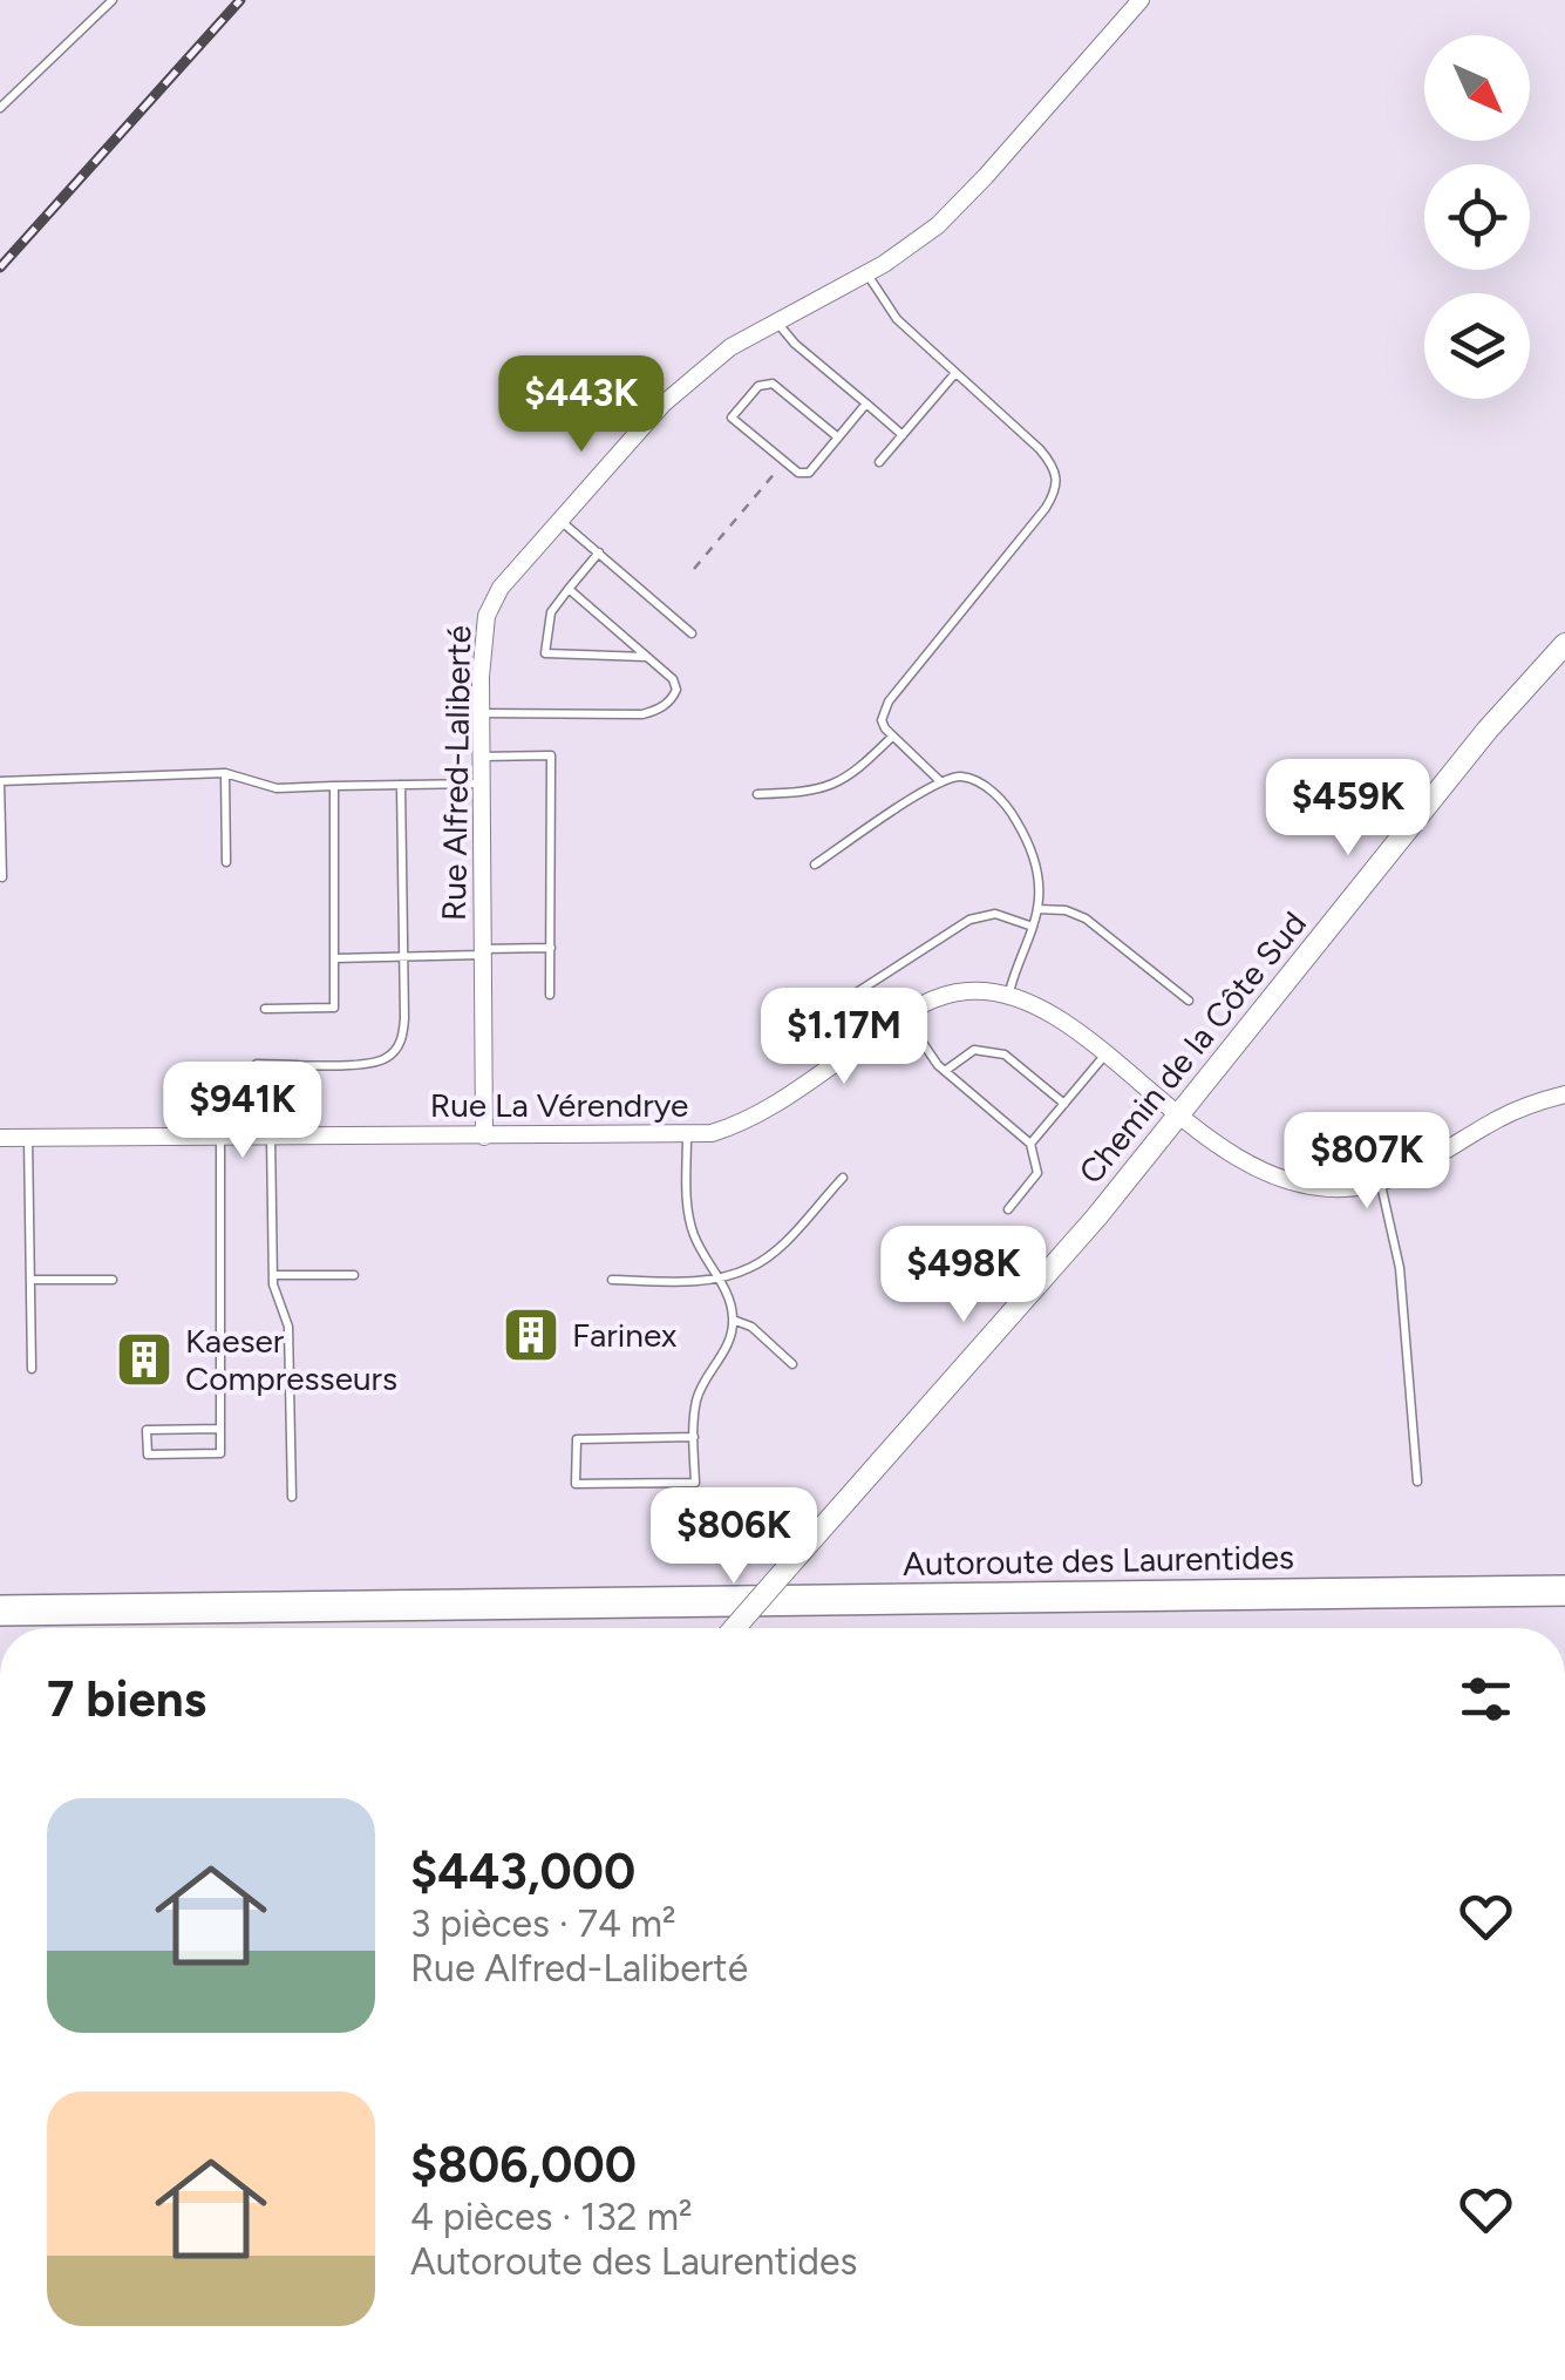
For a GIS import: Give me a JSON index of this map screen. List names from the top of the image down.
{
  "streets": {
    "highway": ["Autoroute des Laurentides"],
    "street": ["Rue Alfred-Laliberté", "Chemin de la Côte Sud", "Rue La Vérendrye"]
  },
  "crossings": [
    ["Rue Alfred-Laliberté", "Rue La Vérendrye"],
    ["Chemin de la Côte Sud", "Rue La Vérendrye"]
  ],
  "places": {
    "building": ["Farinex", "Kaeser Compresseurs"]
  },
  "north": "bottom right",
  "page": {
    "price": [
      "$443K",
      "$459K",
      "$1.17M",
      "$941K",
      "$807K",
      "$498K",
      "$806K"
    ],
    "heading": "7 biens",
    "list": [
      {
        "name": "$443,000",
        "note": "3 pièces · 74 m² · Rue Alfred-Laliberté"
      },
      {
        "name": "$806,000",
        "note": "4 pièces · 132 m² · Autoroute des Laurentides"
      }
    ]
  }
}
